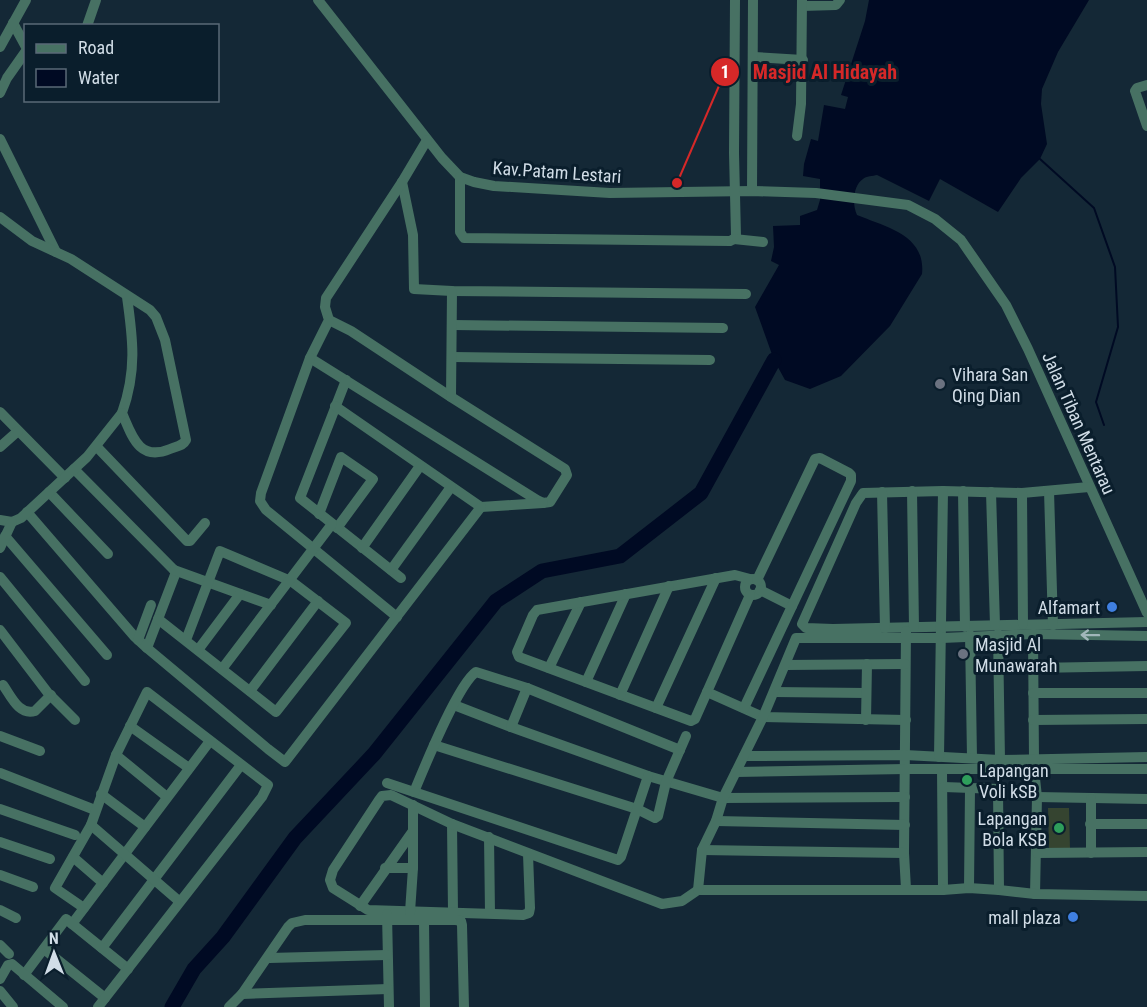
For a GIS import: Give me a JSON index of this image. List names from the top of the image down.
{
  "streets": {
    "street": ["Kav.Patam Lestari", "Jalan Tiban Mentarau"]
  },
  "crossings": [
    ["Kav.Patam Lestari", "Jalan Tiban Mentarau"]
  ],
  "places": [
    "Masjid Al Hidayah",
    "Vihara San Qing Dian",
    "Alfamart",
    "Masjid Al Munawarah",
    "Lapangan Voli kSB",
    "Lapangan Bola KSB",
    "mall plaza"
  ],
  "legend": ["Road", "Water"],
  "north": "top"
}
